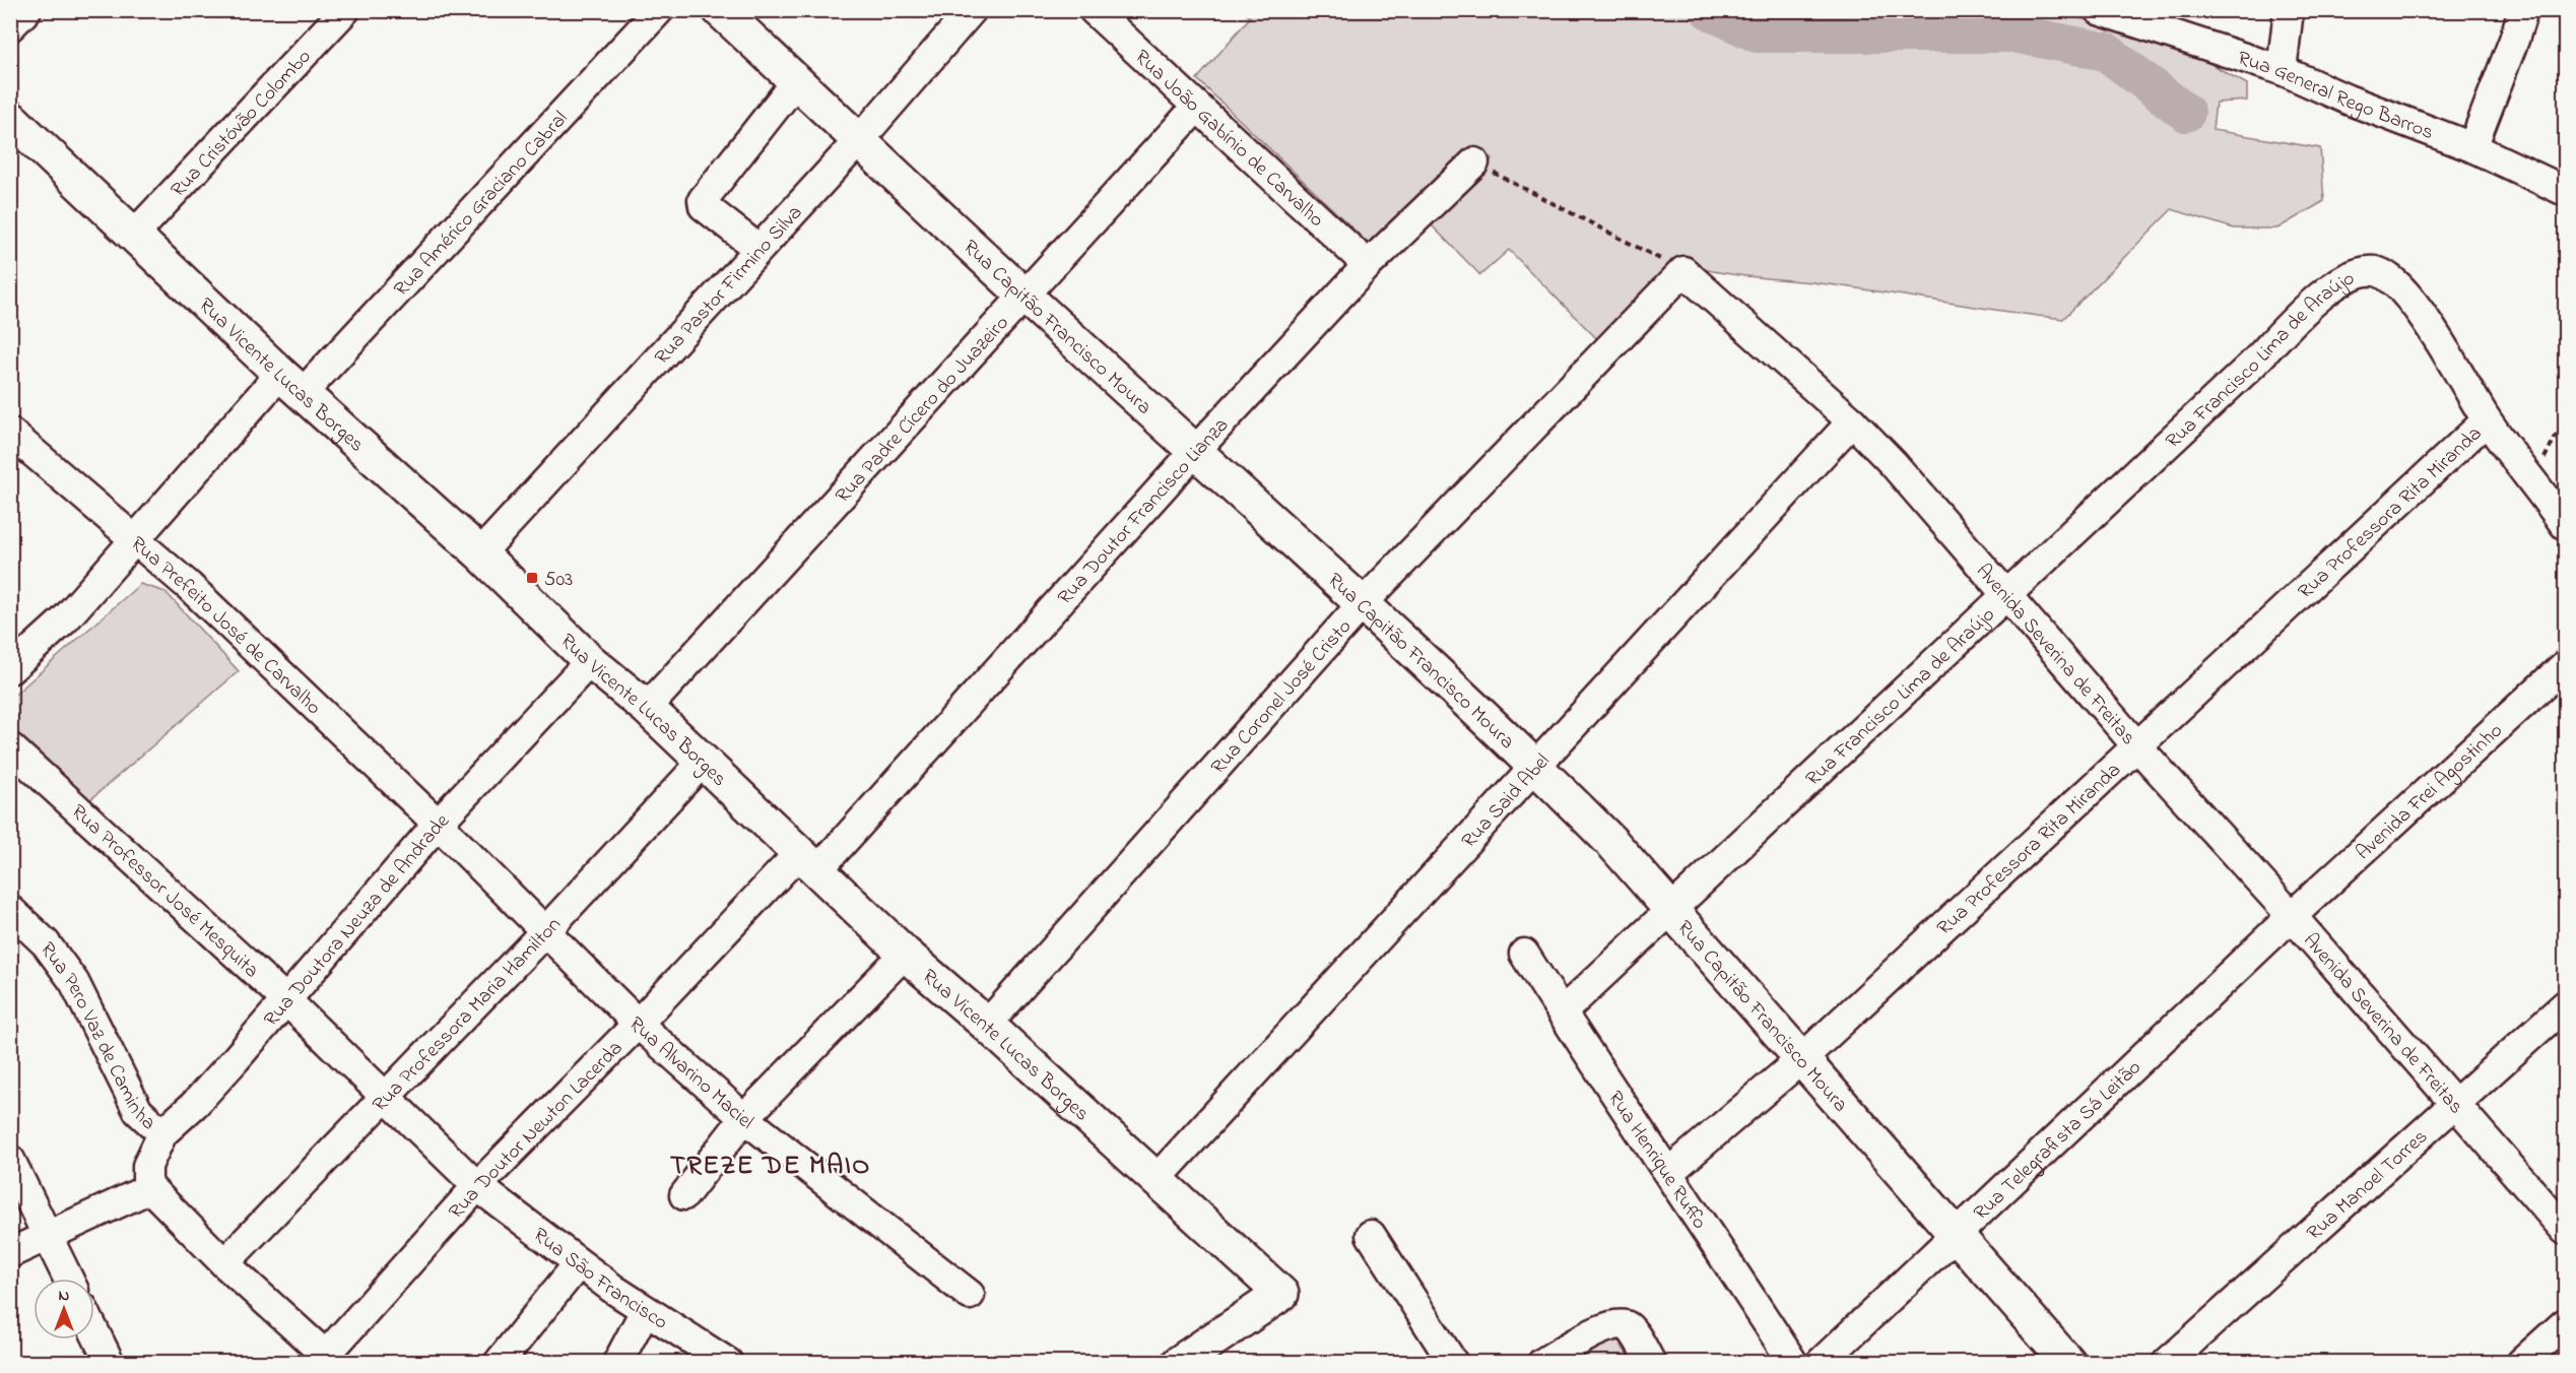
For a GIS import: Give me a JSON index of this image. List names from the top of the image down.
{
  "streets": {
    "main road": ["Rua Capitão Francisco Moura", "Rua Vicente Lucas Borges"],
    "street": [
      "Rua General Rego Barros",
      "Rua Cristóvão Colombo",
      "Rua João Gabínio de Carvalho",
      "Rua Américo Graciano Cabral",
      "Rua Pastor Firmino Silva",
      "Rua Francisco Lima de Araújo",
      "Rua Padre Cícero do Juazeiro",
      "Rua Doutor Francisco Lianza",
      "Rua Professora Rita Miranda",
      "Rua Prefeito José de Carvalho",
      "Avenida Severina de Freitas",
      "Rua Coronel José Cristo",
      "Avenida Frei Agostinho",
      "Rua Said Abel",
      "Rua Professor José Mesquita",
      "Rua Doutora Neuza de Andrade",
      "Rua Professora Maria Hamilton",
      "Rua Pero Vaz de Caminha",
      "Rua Alvarino Maciel",
      "Rua Doutor Newton Lacerda",
      "Rua Telegrafista Sá Leitão",
      "Rua Henrique Ruffo",
      "Rua Manoel Torres",
      "Rua São Francisco"
    ]
  },
  "crossings": [
    ["Rua Cristóvão Colombo", "Rua Vicente Lucas Borges"],
    ["Rua João Gabínio de Carvalho", "Rua Padre Cícero do Juazeiro"],
    ["Rua João Gabínio de Carvalho", "Rua Doutor Francisco Lianza"],
    ["Rua Américo Graciano Cabral", "Rua Vicente Lucas Borges"],
    ["Rua Américo Graciano Cabral", "Rua Prefeito José de Carvalho"],
    ["Rua Pastor Firmino Silva", "Rua Capitão Francisco Moura"],
    ["Rua Pastor Firmino Silva", "Rua Vicente Lucas Borges"],
    ["Rua Capitão Francisco Moura", "Rua Francisco Lima de Araújo"],
    ["Rua Capitão Francisco Moura", "Rua Padre Cícero do Juazeiro"],
    ["Rua Capitão Francisco Moura", "Rua Doutor Francisco Lianza"],
    ["Rua Capitão Francisco Moura", "Rua Professora Rita Miranda"],
    ["Rua Capitão Francisco Moura", "Rua Coronel José Cristo"],
    ["Rua Capitão Francisco Moura", "Rua Said Abel"],
    ["Rua Capitão Francisco Moura", "Rua Telegrafista Sá Leitão"],
    ["Rua Francisco Lima de Araújo", "Rua Professora Rita Miranda"],
    ["Rua Francisco Lima de Araújo", "Avenida Severina de Freitas"],
    ["Rua Francisco Lima de Araújo", "Rua Henrique Ruffo"],
    ["Rua Vicente Lucas Borges", "Rua Padre Cícero do Juazeiro"],
    ["Rua Vicente Lucas Borges", "Rua Doutor Francisco Lianza"],
    ["Rua Vicente Lucas Borges", "Rua Coronel José Cristo"],
    ["Rua Vicente Lucas Borges", "Rua Said Abel"],
    ["Rua Vicente Lucas Borges", "Rua Doutora Neuza de Andrade"],
    ["Rua Vicente Lucas Borges", "Rua Professora Maria Hamilton"],
    ["Rua Vicente Lucas Borges", "Rua Doutor Newton Lacerda"],
    ["Rua Doutor Francisco Lianza", "Rua Doutor Newton Lacerda"],
    ["Rua Professora Rita Miranda", "Avenida Severina de Freitas"],
    ["Rua Professora Rita Miranda", "Rua Henrique Ruffo"],
    ["Rua Prefeito José de Carvalho", "Rua Doutora Neuza de Andrade"],
    ["Rua Prefeito José de Carvalho", "Rua Alvarino Maciel"],
    ["Avenida Severina de Freitas", "Rua Coronel José Cristo"],
    ["Avenida Severina de Freitas", "Avenida Frei Agostinho"],
    ["Avenida Severina de Freitas", "Rua Said Abel"],
    ["Avenida Severina de Freitas", "Rua Telegrafista Sá Leitão"],
    ["Avenida Severina de Freitas", "Rua Manoel Torres"],
    ["Avenida Frei Agostinho", "Rua Telegrafista Sá Leitão"],
    ["Rua Professor José Mesquita", "Rua Doutora Neuza de Andrade"],
    ["Rua Professor José Mesquita", "Rua Professora Maria Hamilton"],
    ["Rua Professor José Mesquita", "Rua Doutor Newton Lacerda"],
    ["Rua Professor José Mesquita", "Rua São Francisco"],
    ["Rua Doutora Neuza de Andrade", "Rua Pero Vaz de Caminha"],
    ["Rua Doutora Neuza de Andrade", "Rua Alvarino Maciel"],
    ["Rua Professora Maria Hamilton", "Rua Alvarino Maciel"],
    ["Rua Alvarino Maciel", "Rua Doutor Newton Lacerda"],
    ["Rua Doutor Newton Lacerda", "Rua São Francisco"]
  ],
  "districts": ["TREZE DE MAIO"],
  "places": {
    "transit": ["503"]
  },
  "north": "top"
}
